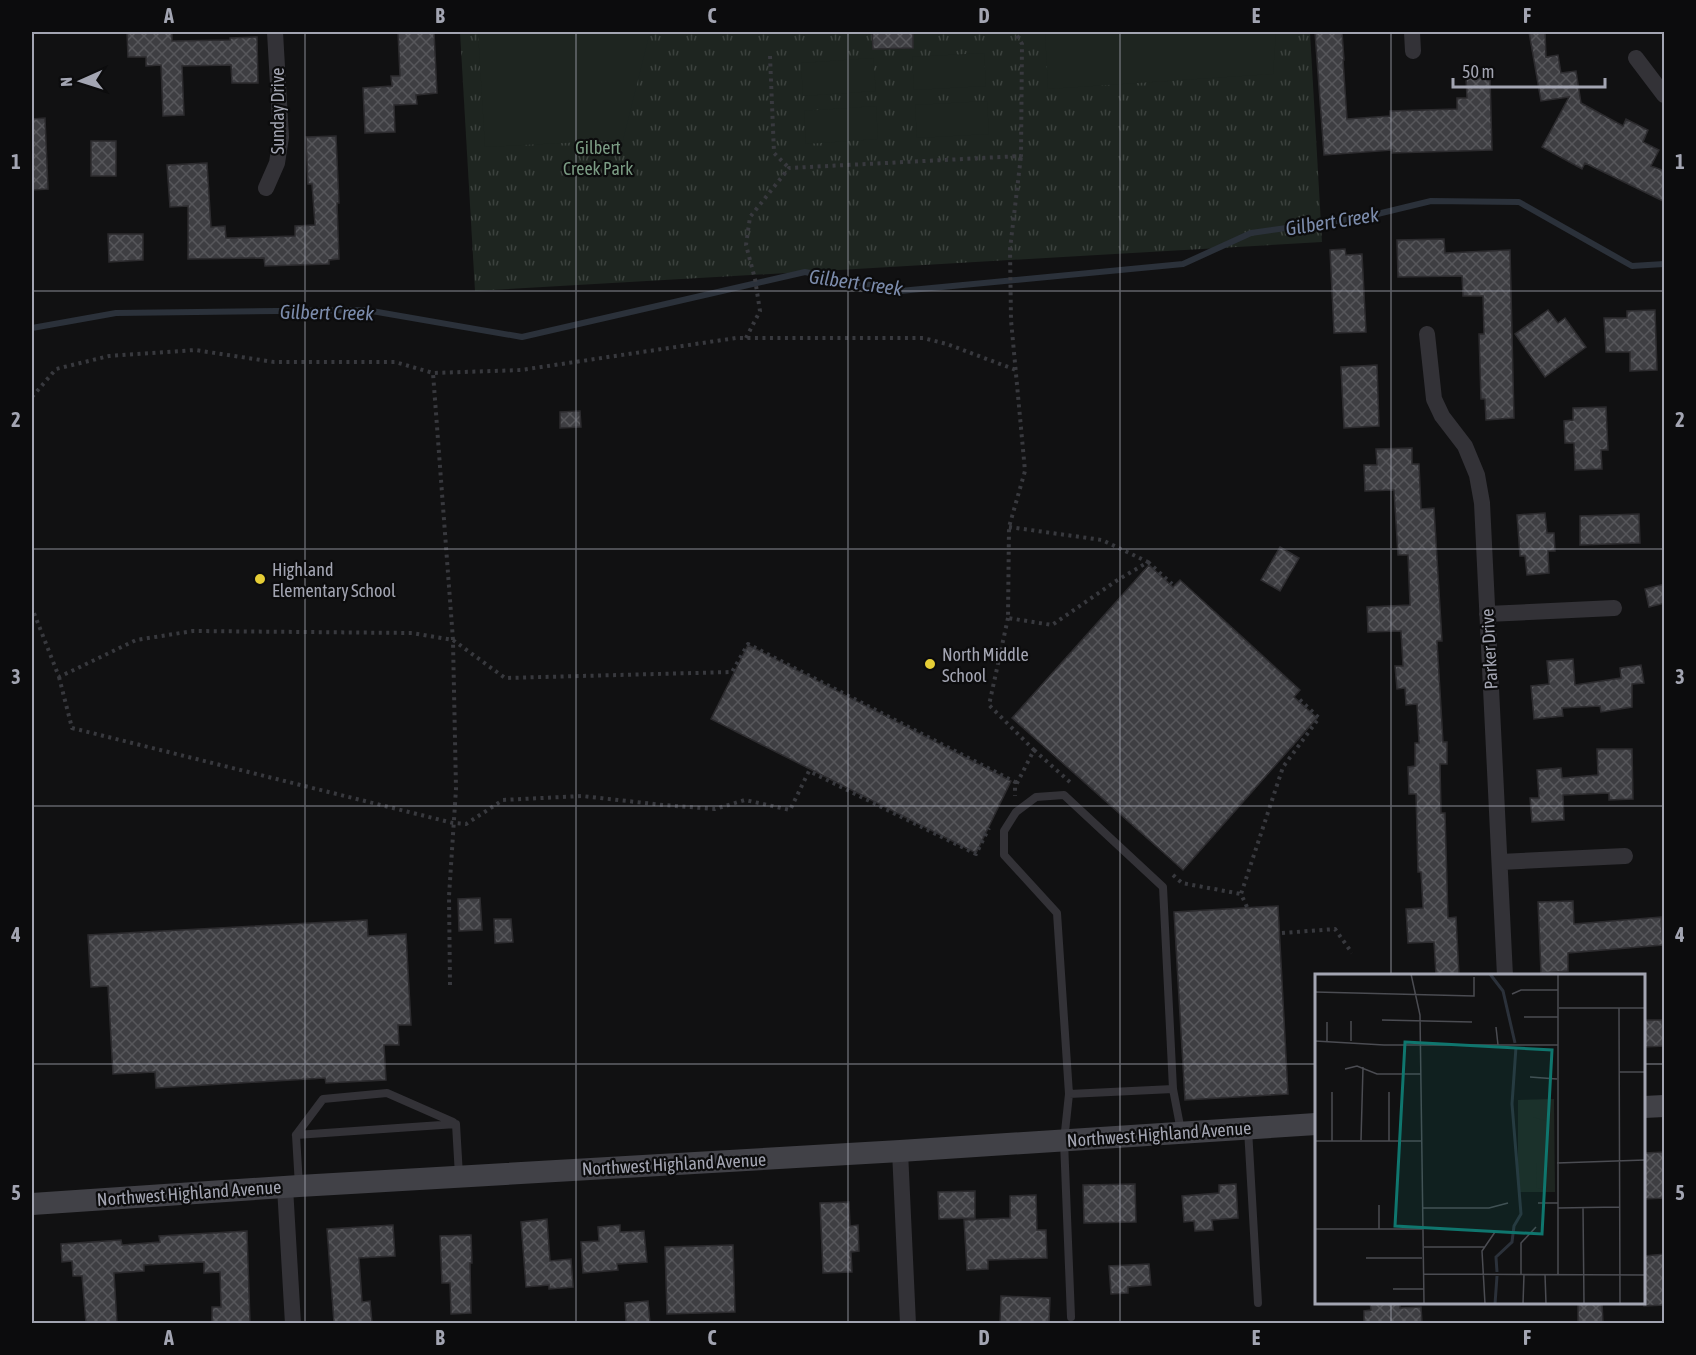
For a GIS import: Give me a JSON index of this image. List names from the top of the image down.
{
  "streets": {
    "main road": ["Northwest Highland Avenue"],
    "street": ["Sunday Drive", "Parker Drive"]
  },
  "water": ["Gilbert Creek"],
  "parks": ["Gilbert Creek Park"],
  "places": ["Highland Elementary School", "North Middle School"],
  "scale_bar": "50 m",
  "north": "left",
  "grid": {
    "columns": [
      "A",
      "B",
      "C",
      "D",
      "E",
      "F"
    ],
    "rows": [
      "1",
      "2",
      "3",
      "4",
      "5"
    ]
  }
}
